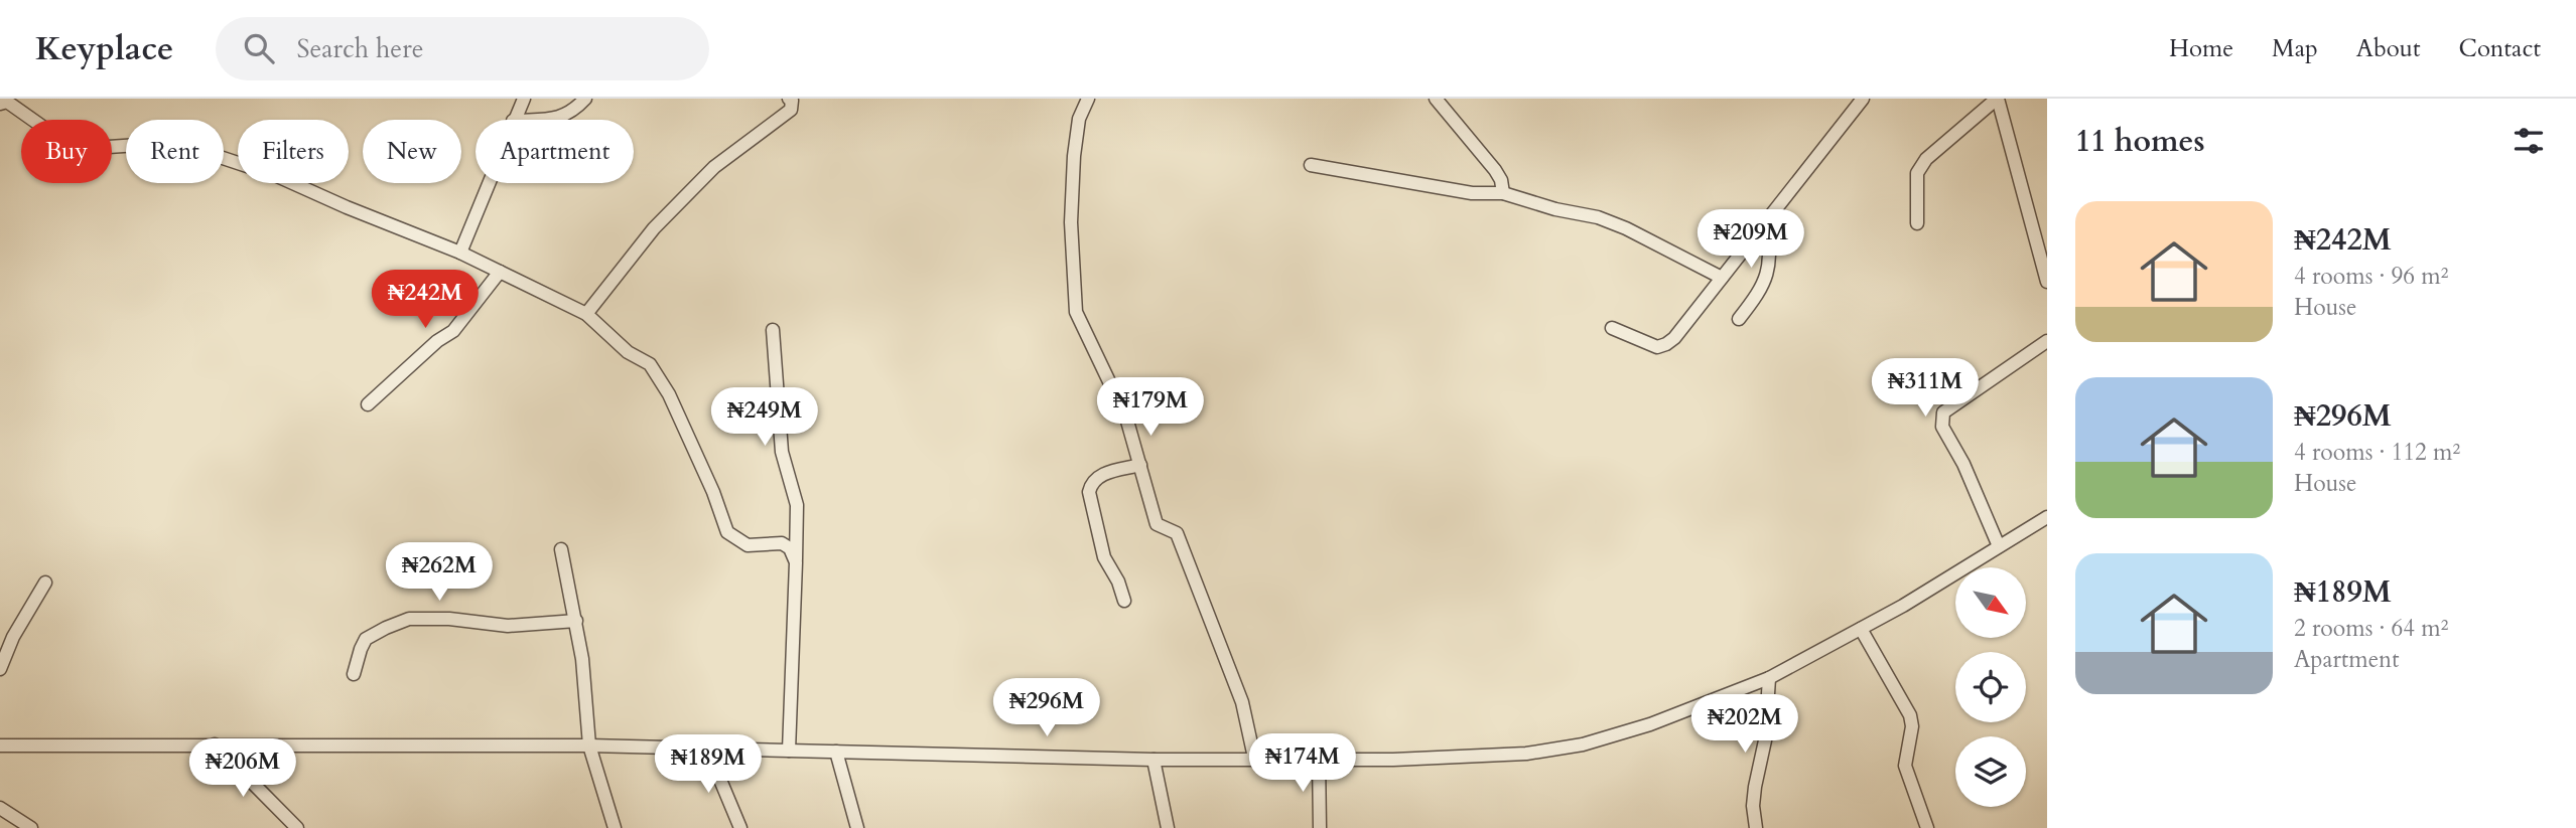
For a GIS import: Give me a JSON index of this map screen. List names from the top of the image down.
{
  "north": "bottom right",
  "page": {
    "header": "Keyplace",
    "search": "Search here",
    "nav": [
      "Home",
      "Map",
      "About",
      "Contact"
    ],
    "heading": "11 homes",
    "chip": [
      "Buy",
      "Rent",
      "Filters",
      "New",
      "Apartment"
    ],
    "list": [
      {
        "name": "₦242M",
        "note": "4 rooms · 96 m² · House"
      },
      {
        "name": "₦296M",
        "note": "4 rooms · 112 m² · House"
      },
      {
        "name": "₦189M",
        "note": "2 rooms · 64 m² · Apartment"
      }
    ],
    "price": [
      "₦209M",
      "₦242M",
      "₦311M",
      "₦179M",
      "₦249M",
      "₦262M",
      "₦296M",
      "₦202M",
      "₦174M",
      "₦189M",
      "₦206M"
    ]
  }
}
